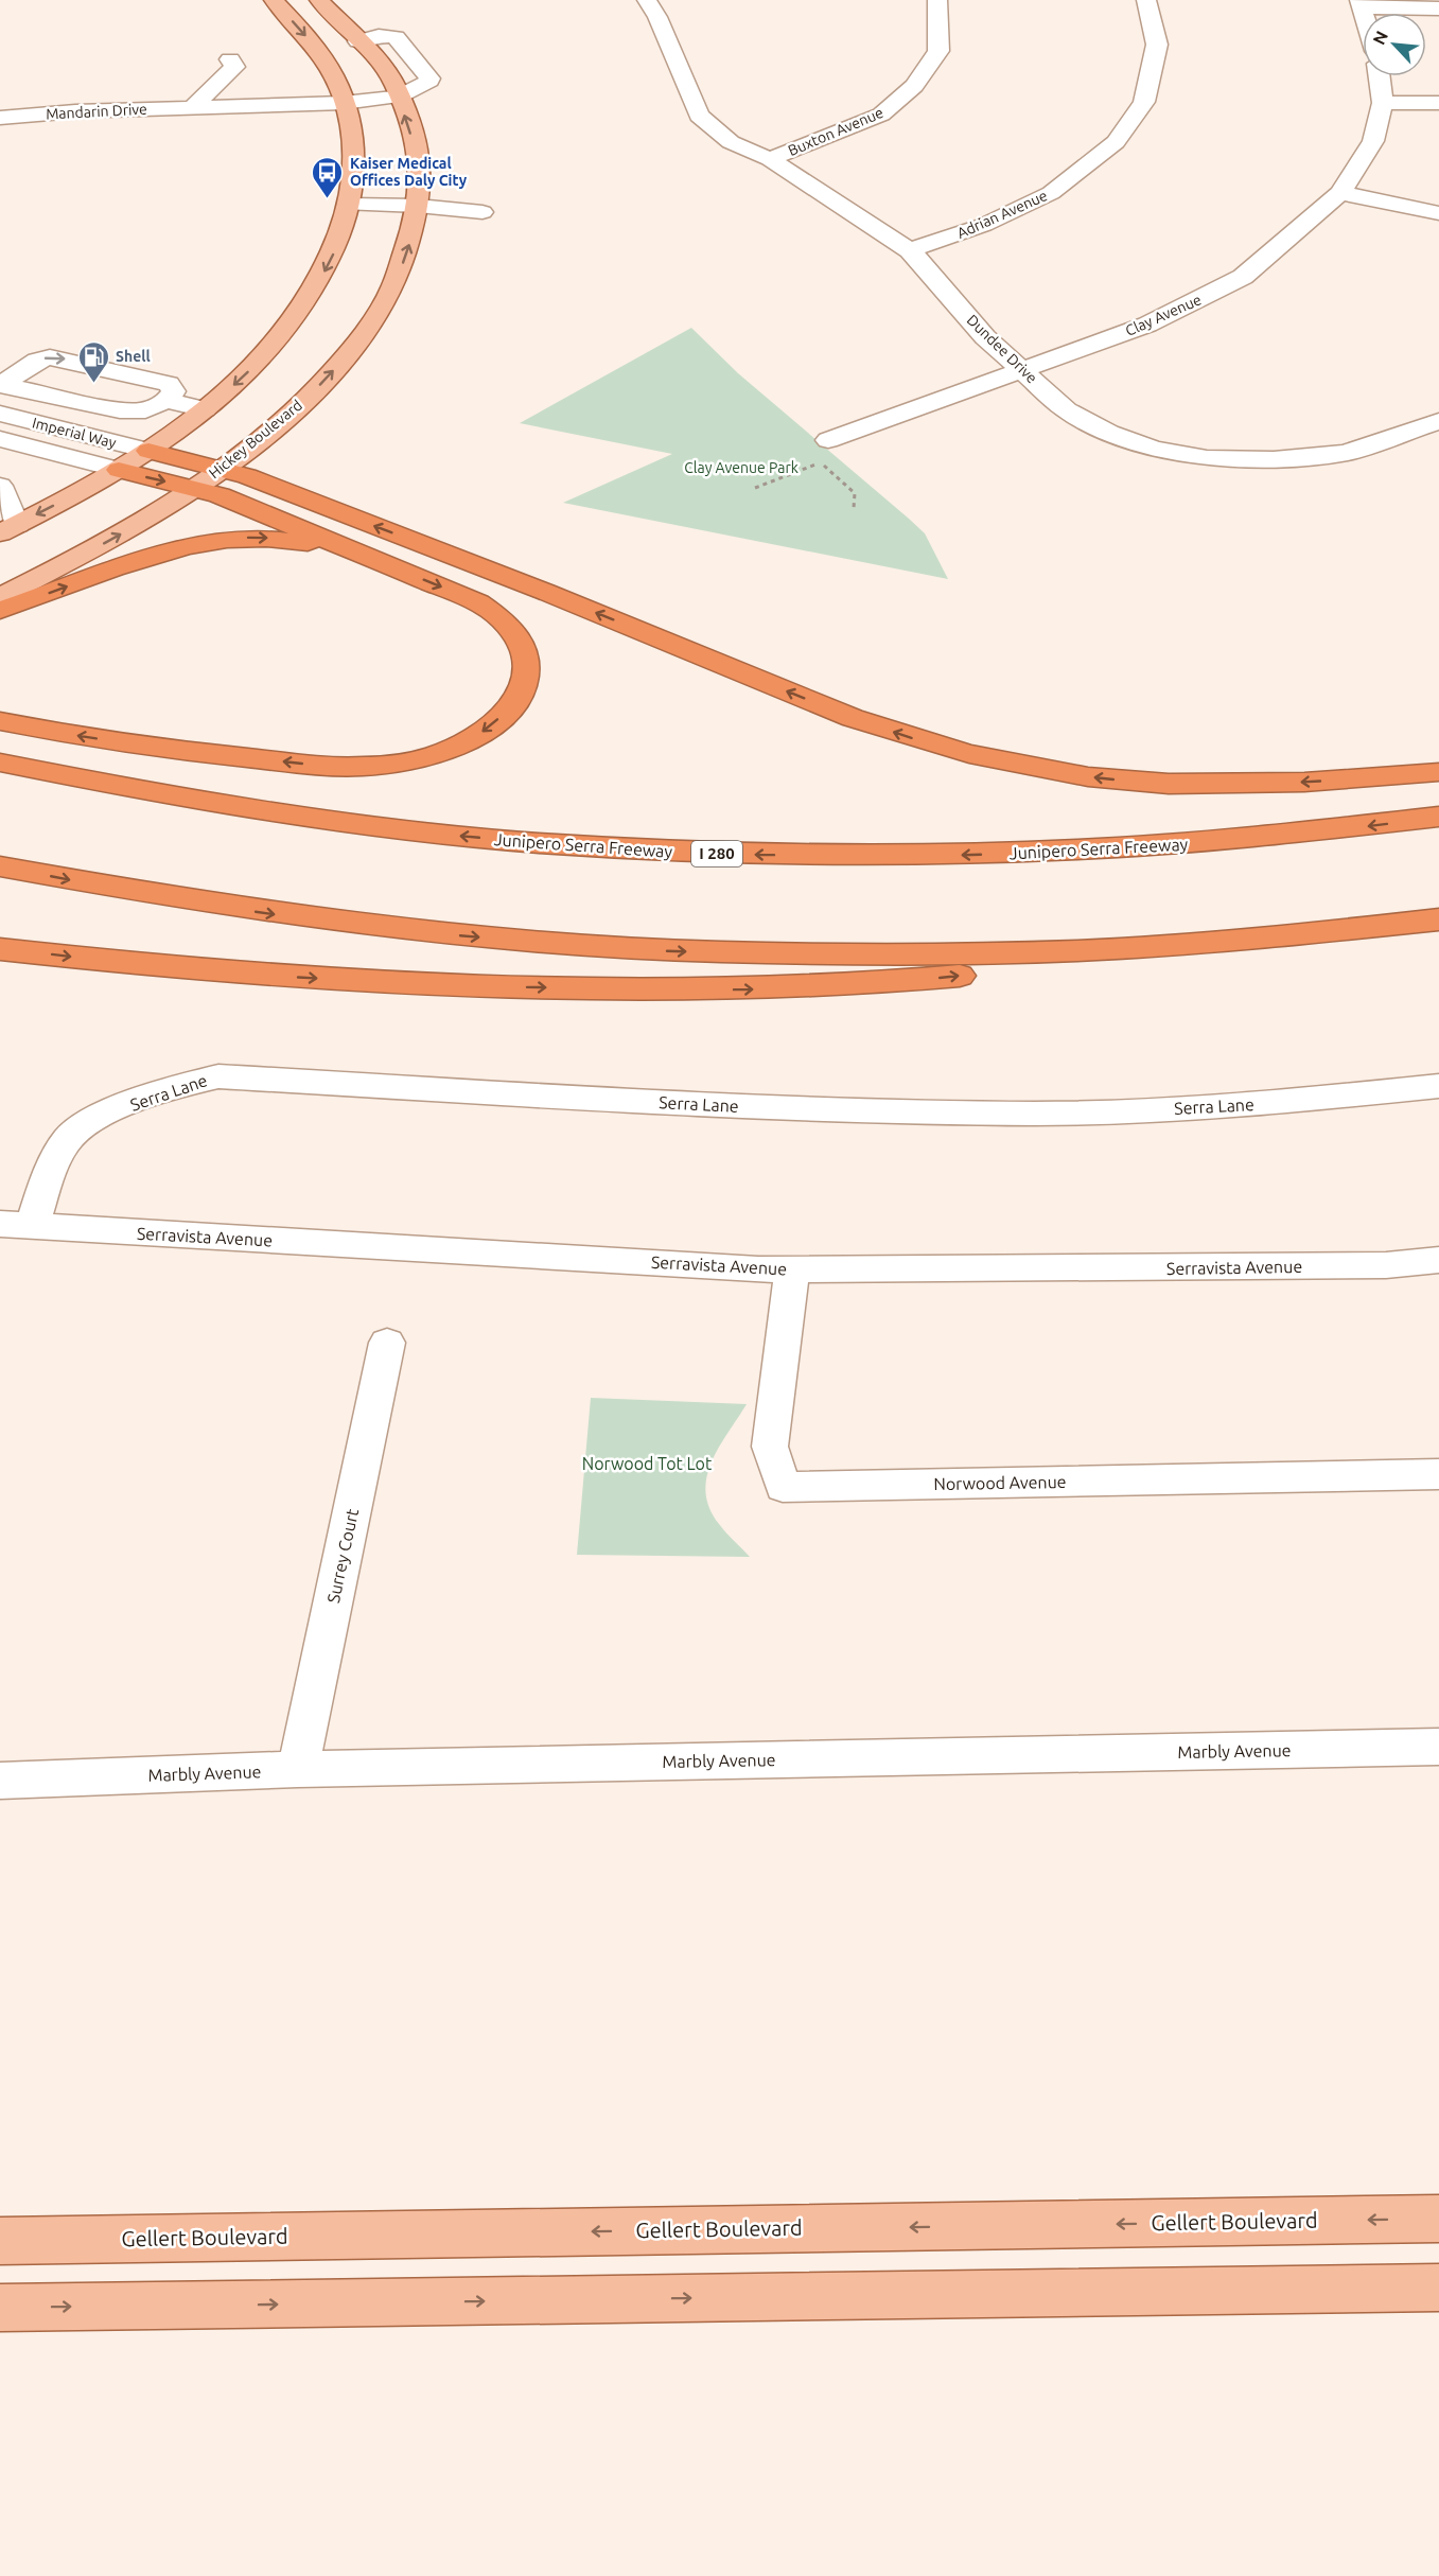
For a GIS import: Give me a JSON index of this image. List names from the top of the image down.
{
  "streets": {
    "highway": ["Junipero Serra Freeway", "I 280"],
    "main road": ["Hickey Boulevard", "Gellert Boulevard"],
    "street": [
      "Mandarin Drive",
      "Buxton Avenue",
      "Adrian Avenue",
      "Clay Avenue",
      "Dundee Drive",
      "Imperial Way",
      "Serra Lane",
      "Serravista Avenue",
      "Norwood Avenue",
      "Surrey Court",
      "Marbly Avenue"
    ]
  },
  "crossings": [
    ["Mandarin Drive", "Hickey Boulevard"],
    ["Buxton Avenue", "Dundee Drive"],
    ["Adrian Avenue", "Dundee Drive"],
    ["Clay Avenue", "Dundee Drive"],
    ["Serra Lane", "Serravista Avenue"],
    ["Serravista Avenue", "Norwood Avenue"],
    ["Surrey Court", "Marbly Avenue"]
  ],
  "parks": ["Clay Avenue Park", "Norwood Tot Lot"],
  "places": {
    "bus stop": ["Kaiser Medical Offices Daly City"],
    "fuel station": ["Shell"]
  },
  "north": "top left"
}
